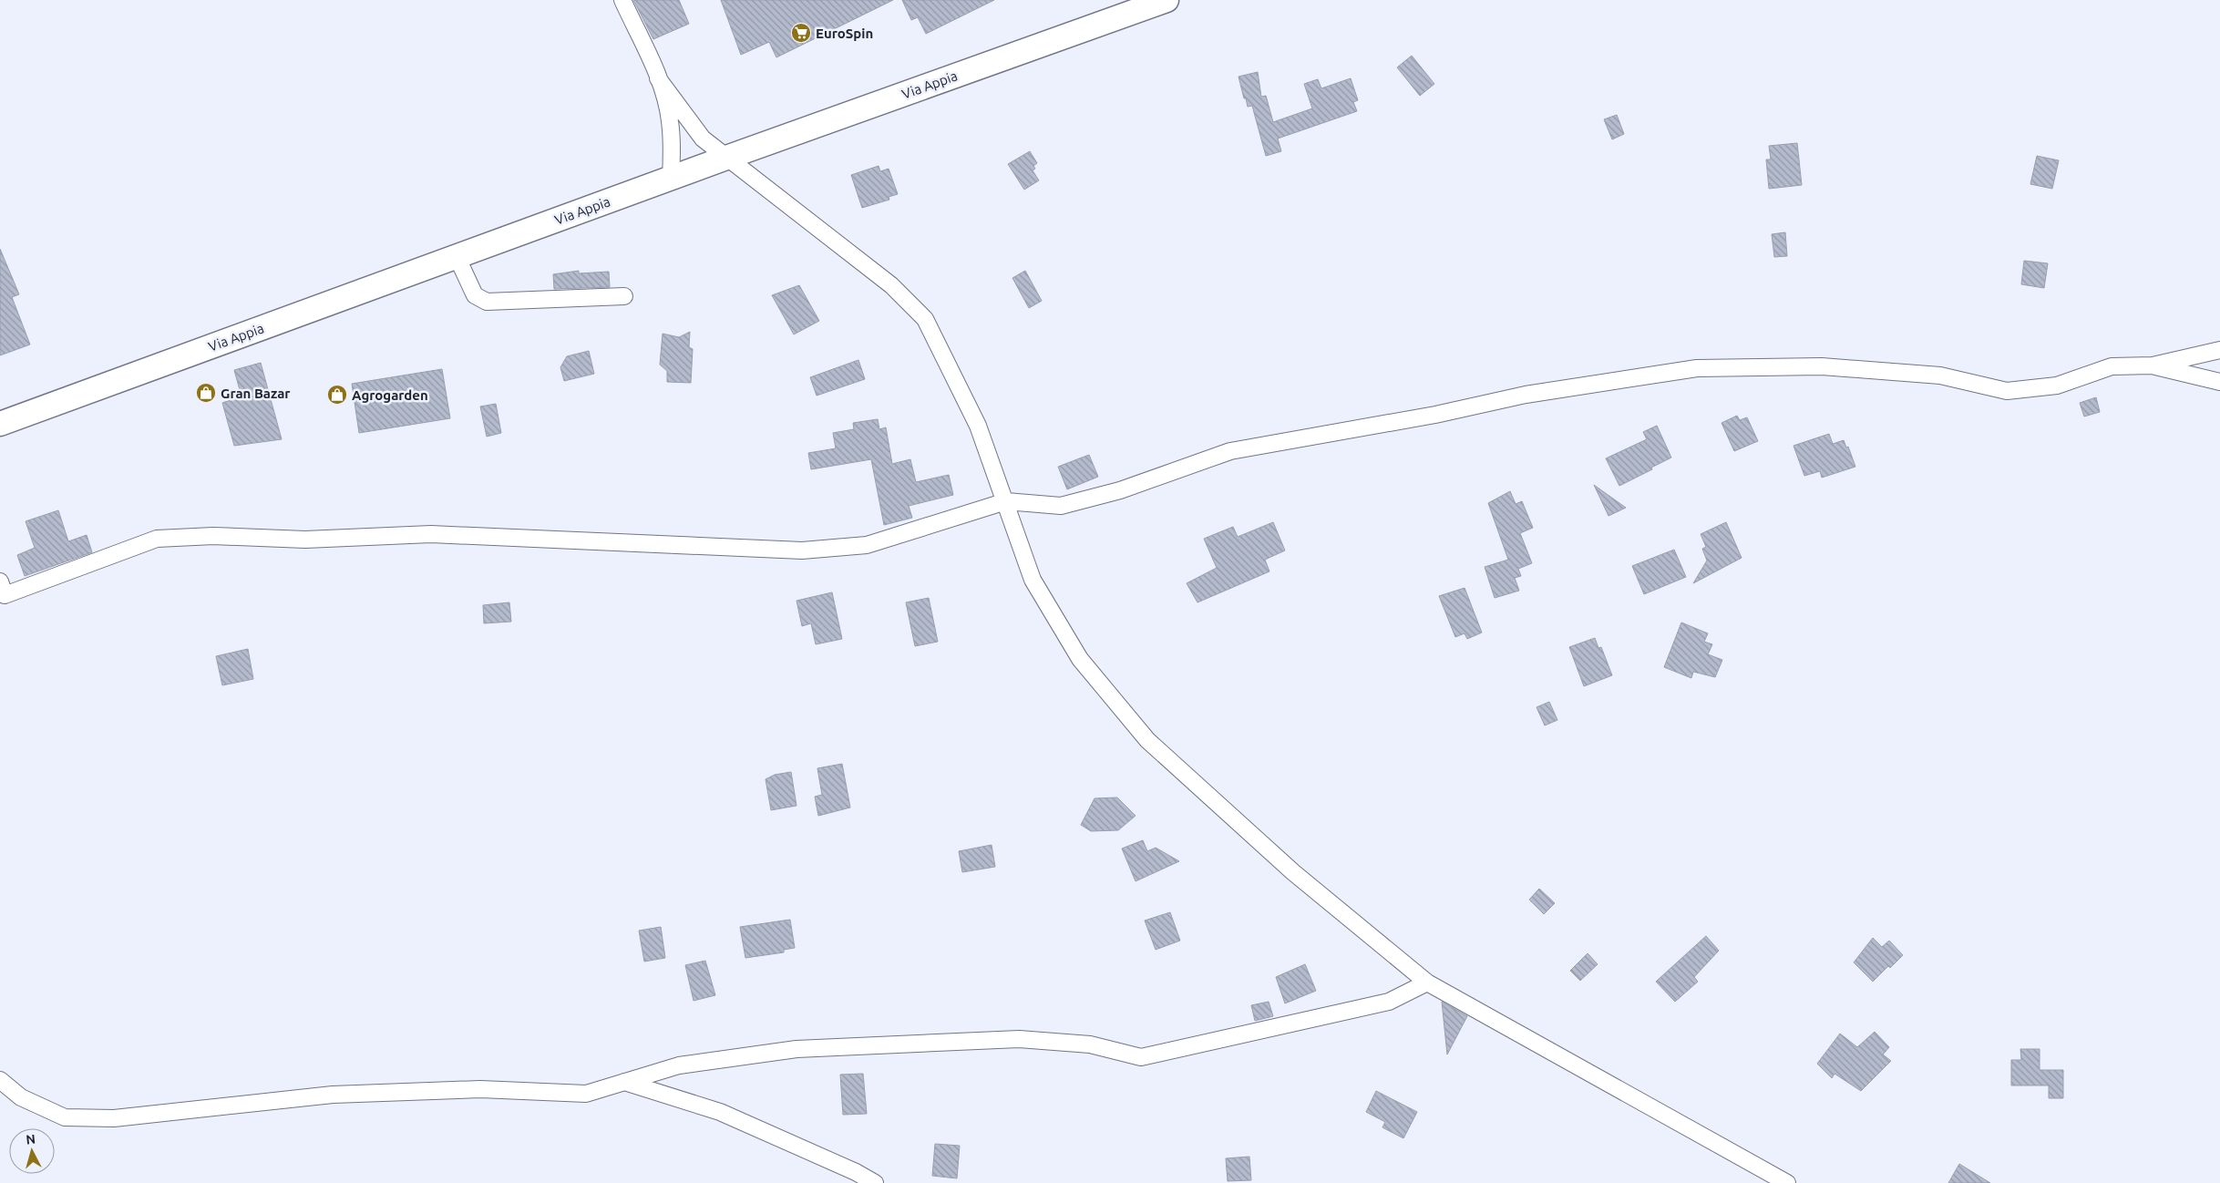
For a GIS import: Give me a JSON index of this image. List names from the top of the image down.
{
  "streets": {
    "main road": ["Via Appia"]
  },
  "places": {
    "supermarket": ["EuroSpin"],
    "shop": ["Gran Bazar", "Agrogarden"]
  },
  "north": "top"
}
